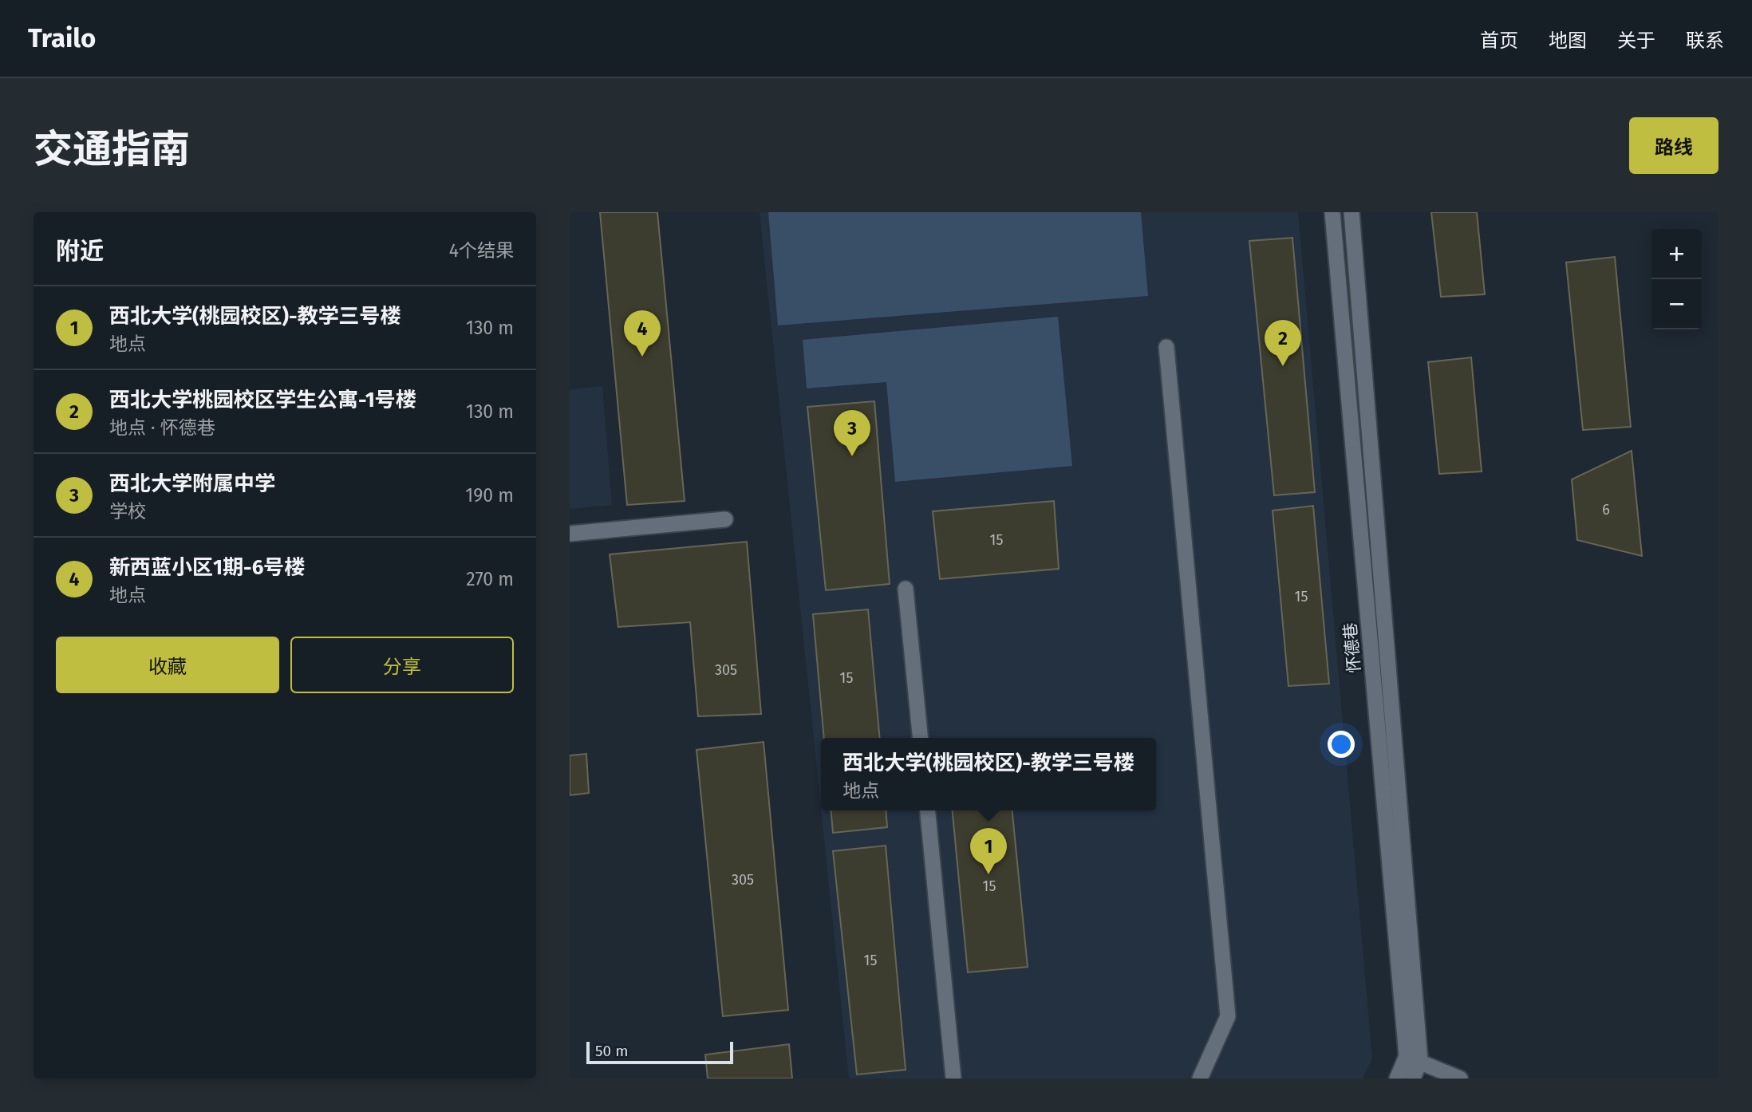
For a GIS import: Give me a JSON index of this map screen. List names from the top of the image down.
{
  "streets": {
    "street": ["怀德巷"]
  },
  "house_numbers": [
    "6",
    "15",
    "15",
    "305",
    "15",
    "305",
    "15",
    "15"
  ],
  "scale_bar": "50 m",
  "page": {
    "header": "Trailo",
    "nav": [
      "首页",
      "地图",
      "关于",
      "联系"
    ],
    "title": "交通指南",
    "buttons": [
      "路线",
      ["收藏", "分享"]
    ],
    "heading": ["附近", "4个结果"],
    "map_buttons": ["+", "−"],
    "list": [
      {
        "mark": "1",
        "name": "西北大学(桃园校区)-教学三号楼",
        "note": "地点",
        "value": "130 m"
      },
      {
        "mark": "2",
        "name": "西北大学桃园校区学生公寓-1号楼",
        "note": "地点 · 怀德巷",
        "value": "130 m"
      },
      {
        "mark": "3",
        "name": "西北大学附属中学",
        "note": "学校",
        "value": "190 m"
      },
      {
        "mark": "4",
        "name": "新西蓝小区1期-6号楼",
        "note": "地点",
        "value": "270 m"
      }
    ],
    "pins": [
      "4",
      "2",
      "3",
      "1"
    ],
    "popup": ["西北大学(桃园校区)-教学三号楼", "地点"],
    "scale": "50 m"
  }
}
